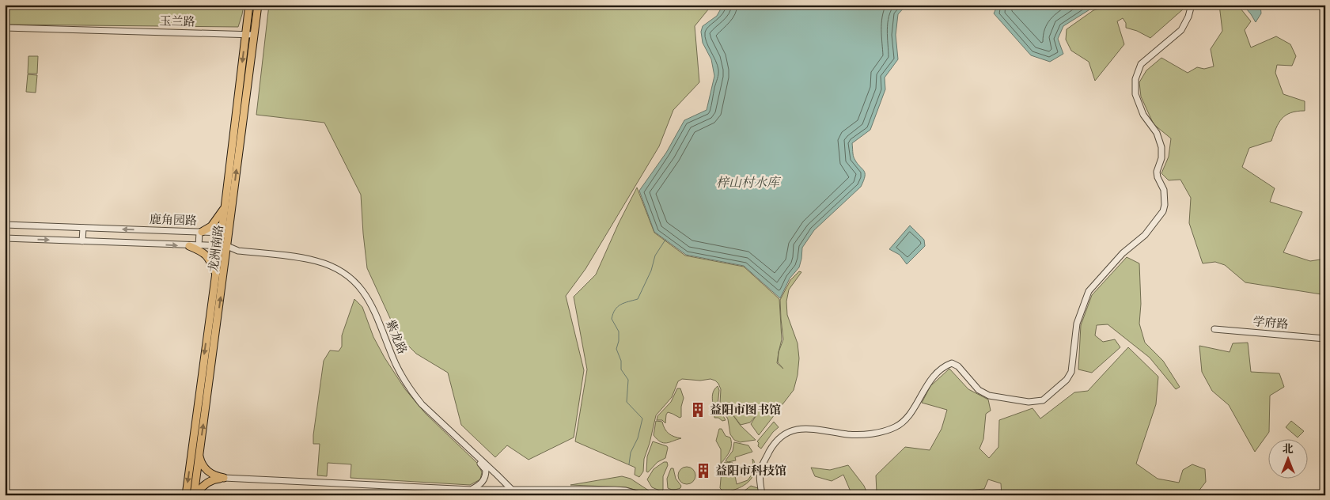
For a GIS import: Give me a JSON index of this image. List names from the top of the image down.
{
  "streets": {
    "main road": ["龙洲南路"],
    "street": [
      "玉兰路",
      "鹿角园路",
      "学府路",
      "紫龙路"
    ]
  },
  "crossings": [
    ["玉兰路", "龙洲南路"],
    ["鹿角园路", "龙洲南路"],
    ["龙洲南路", "紫龙路"]
  ],
  "water": ["梓山村水库"],
  "places": {
    "building": ["益阳市图书馆", "益阳市科技馆"]
  },
  "north": "top"
}
